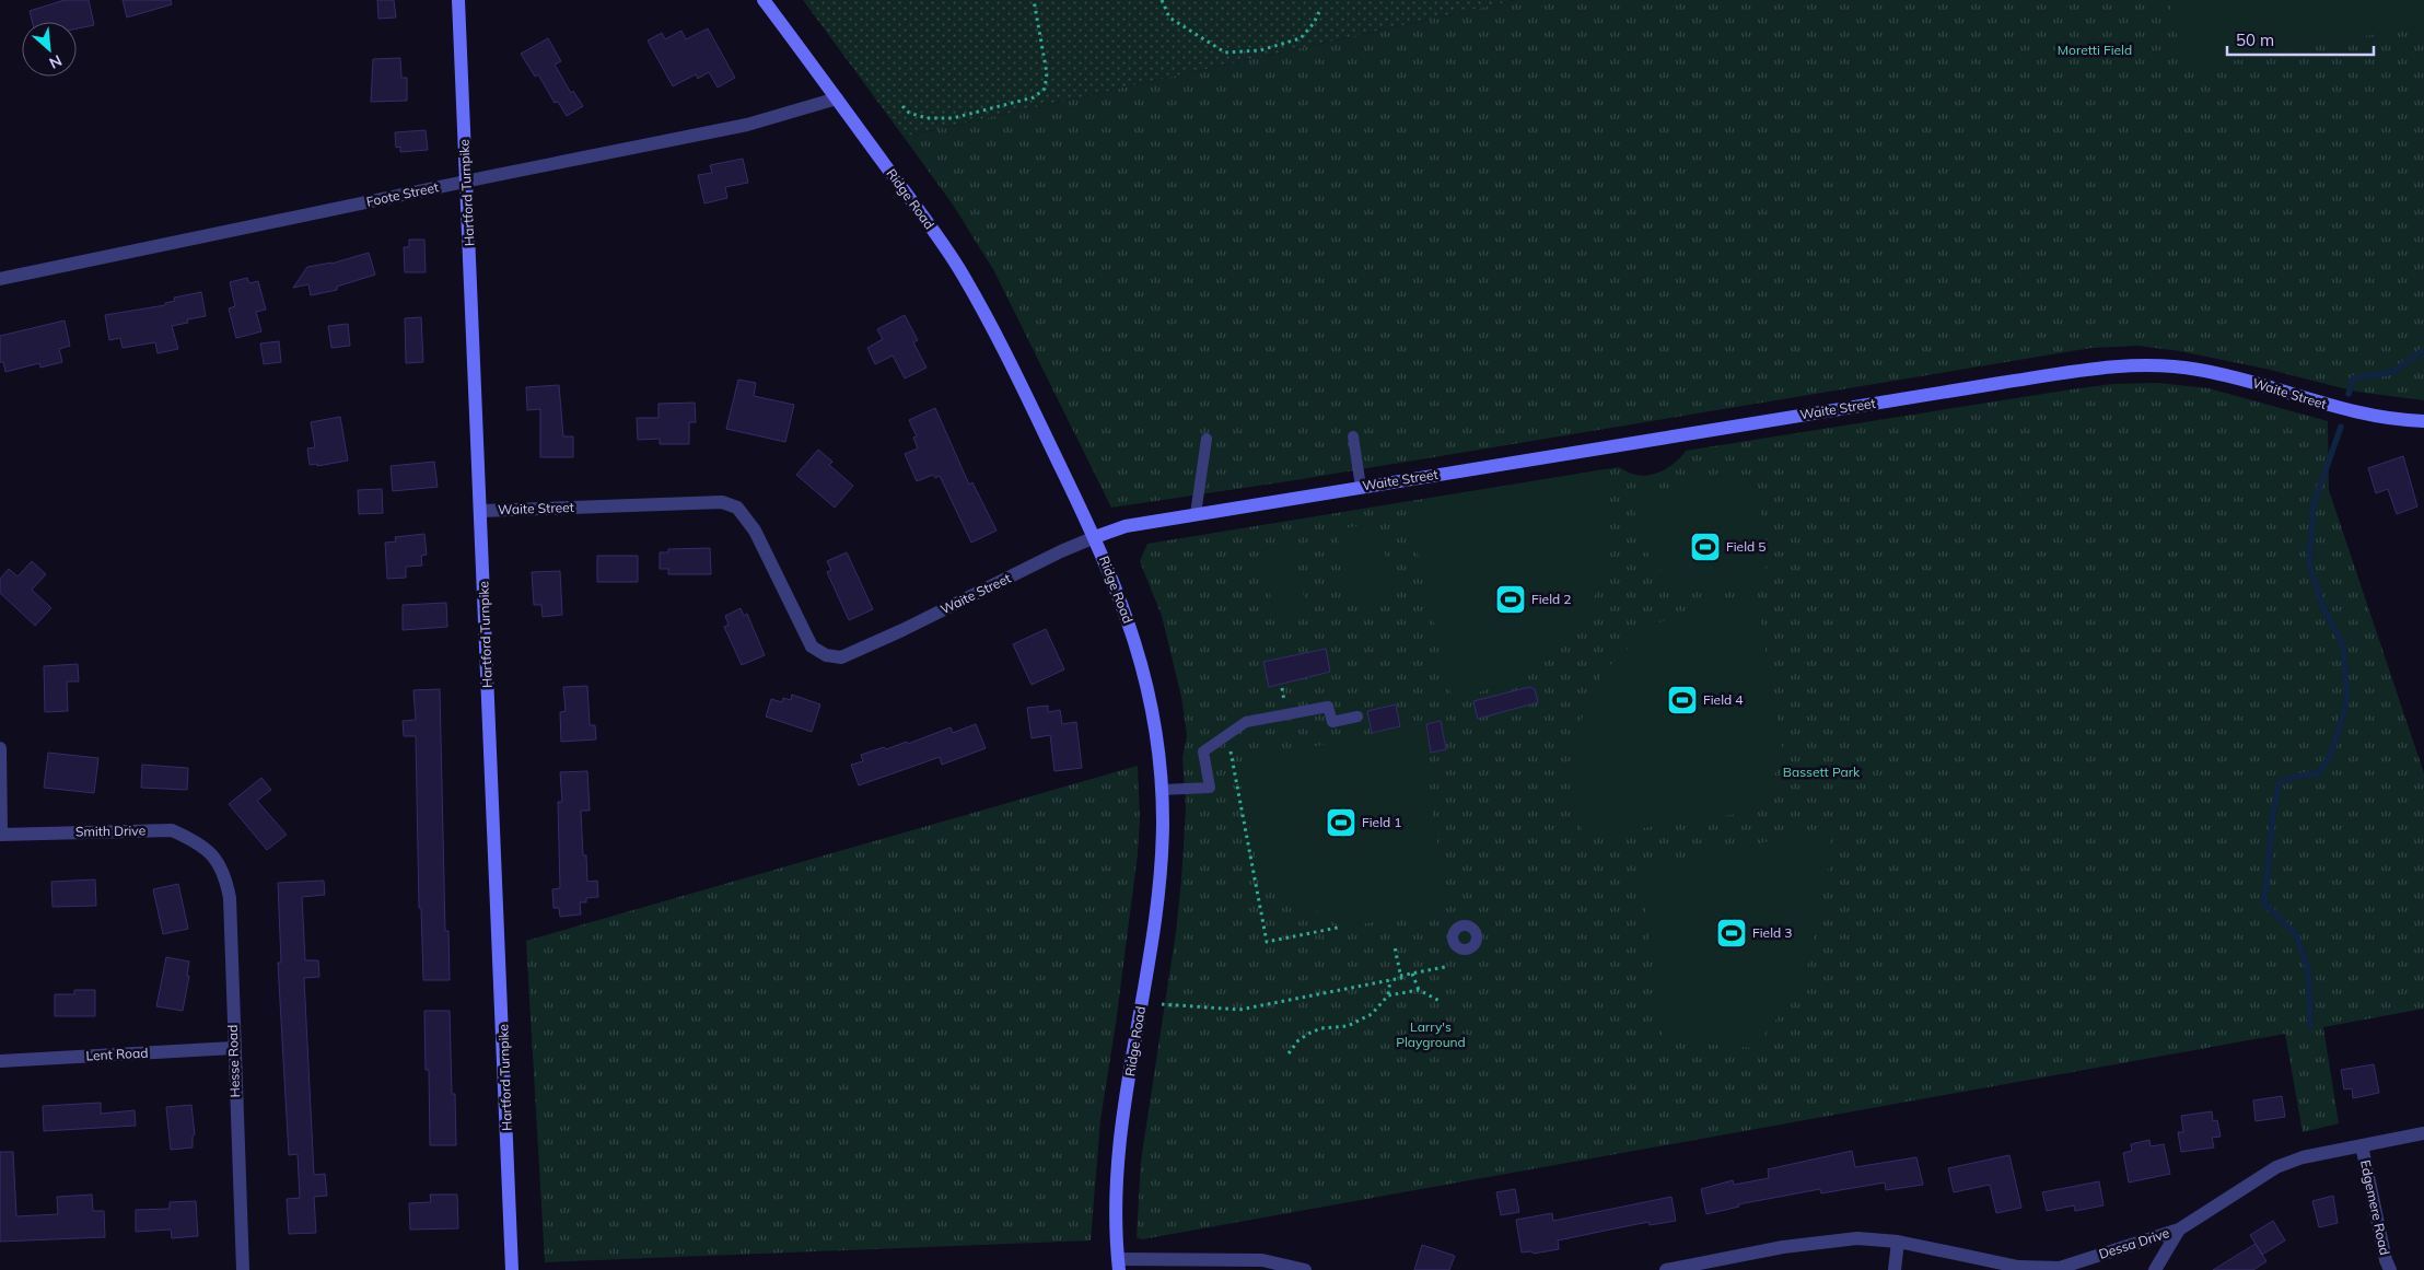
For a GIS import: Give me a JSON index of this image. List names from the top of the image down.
{
  "streets": {
    "main road": ["Hartford Turnpike", "Ridge Road", "Waite Street"],
    "street": [
      "Foote Street",
      "Smith Drive",
      "Lent Road",
      "Hesse Road",
      "Edgemere Road",
      "Dessa Drive"
    ]
  },
  "crossings": [
    ["Hartford Turnpike", "Foote Street"],
    ["Hartford Turnpike", "Waite Street"],
    ["Foote Street", "Ridge Road"],
    ["Ridge Road", "Waite Street"],
    ["Smith Drive", "Hesse Road"],
    ["Lent Road", "Hesse Road"],
    ["Edgemere Road", "Dessa Drive"]
  ],
  "parks": ["Moretti Field", "Bassett Park", "Larry's Playground"],
  "places": {
    "sports": [
      "Field 5",
      "Field 2",
      "Field 4",
      "Field 1",
      "Field 3"
    ]
  },
  "scale_bar": "50 m",
  "north": "bottom right"
}
